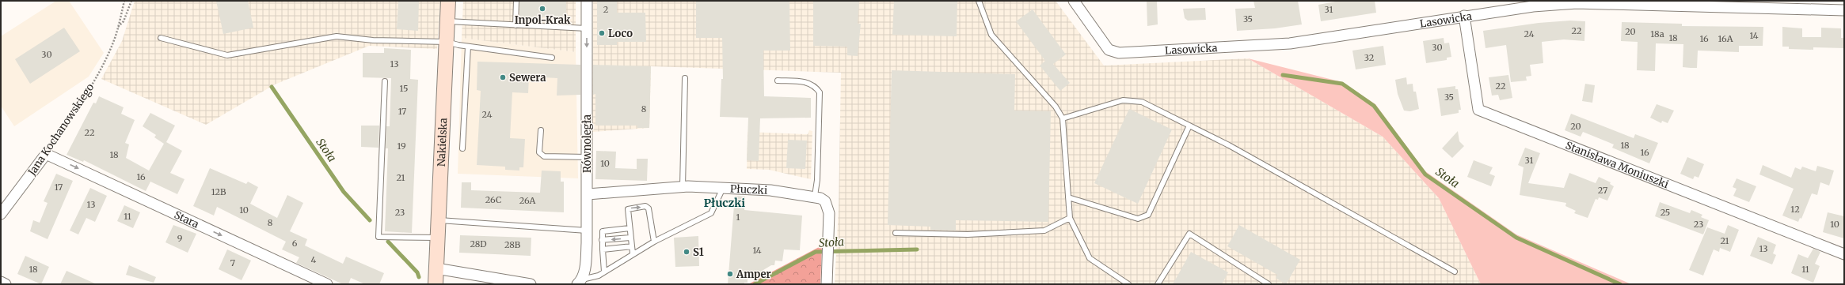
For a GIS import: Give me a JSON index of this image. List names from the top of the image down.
{
  "streets": {
    "street": [
      "Lasowicka",
      "Jana Kochanowskiego",
      "Nakielska",
      "Równoległa",
      "Stanisława Moniuszki",
      "Płuczki",
      "Stara"
    ]
  },
  "crossings": [
    ["Lasowicka", "Stanisława Moniuszki"],
    ["Jana Kochanowskiego", "Stara"],
    ["Równoległa", "Płuczki"]
  ],
  "one_way": ["Równoległa", "Stara"],
  "districts": ["Płuczki"],
  "water": ["Stoła"],
  "places": [
    "Inpol-Krak",
    "Loco",
    "Sewera",
    "S1",
    "Amper"
  ],
  "house_numbers": [
    "2",
    "31",
    "35",
    "22",
    "20",
    "24",
    "18a",
    "14",
    "18",
    "16",
    "16A",
    "30",
    "30",
    "32",
    "13",
    "22",
    "15",
    "35",
    "8",
    "17",
    "24",
    "20",
    "22",
    "18",
    "19",
    "16",
    "18",
    "31",
    "10",
    "16",
    "21",
    "17",
    "27",
    "12B",
    "26C",
    "26A",
    "13",
    "12",
    "10",
    "23",
    "25",
    "11",
    "1",
    "8",
    "23",
    "10",
    "9",
    "21",
    "6",
    "28D",
    "28B",
    "13",
    "14",
    "4",
    "7",
    "18",
    "11"
  ]
}
